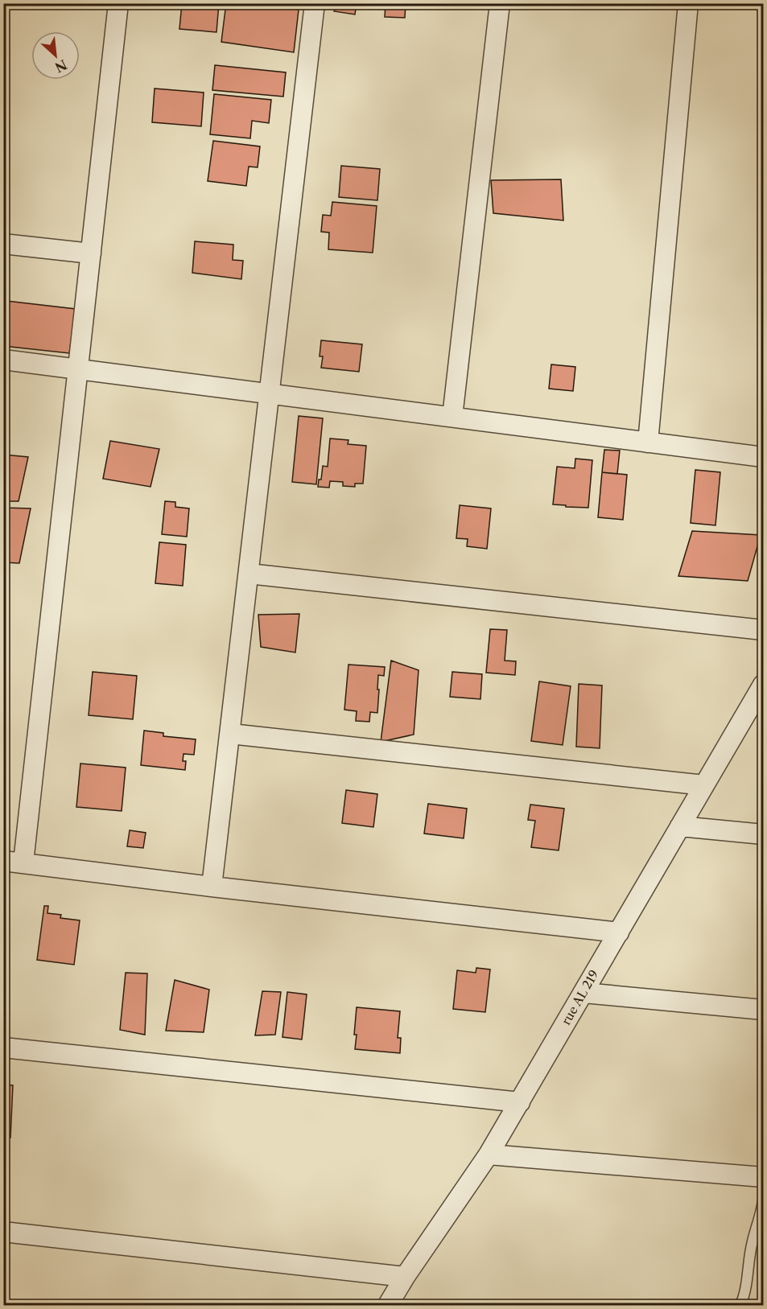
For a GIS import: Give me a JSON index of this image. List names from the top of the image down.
{
  "streets": {
    "street": ["rue AL 219"]
  },
  "north": "bottom right"
}
